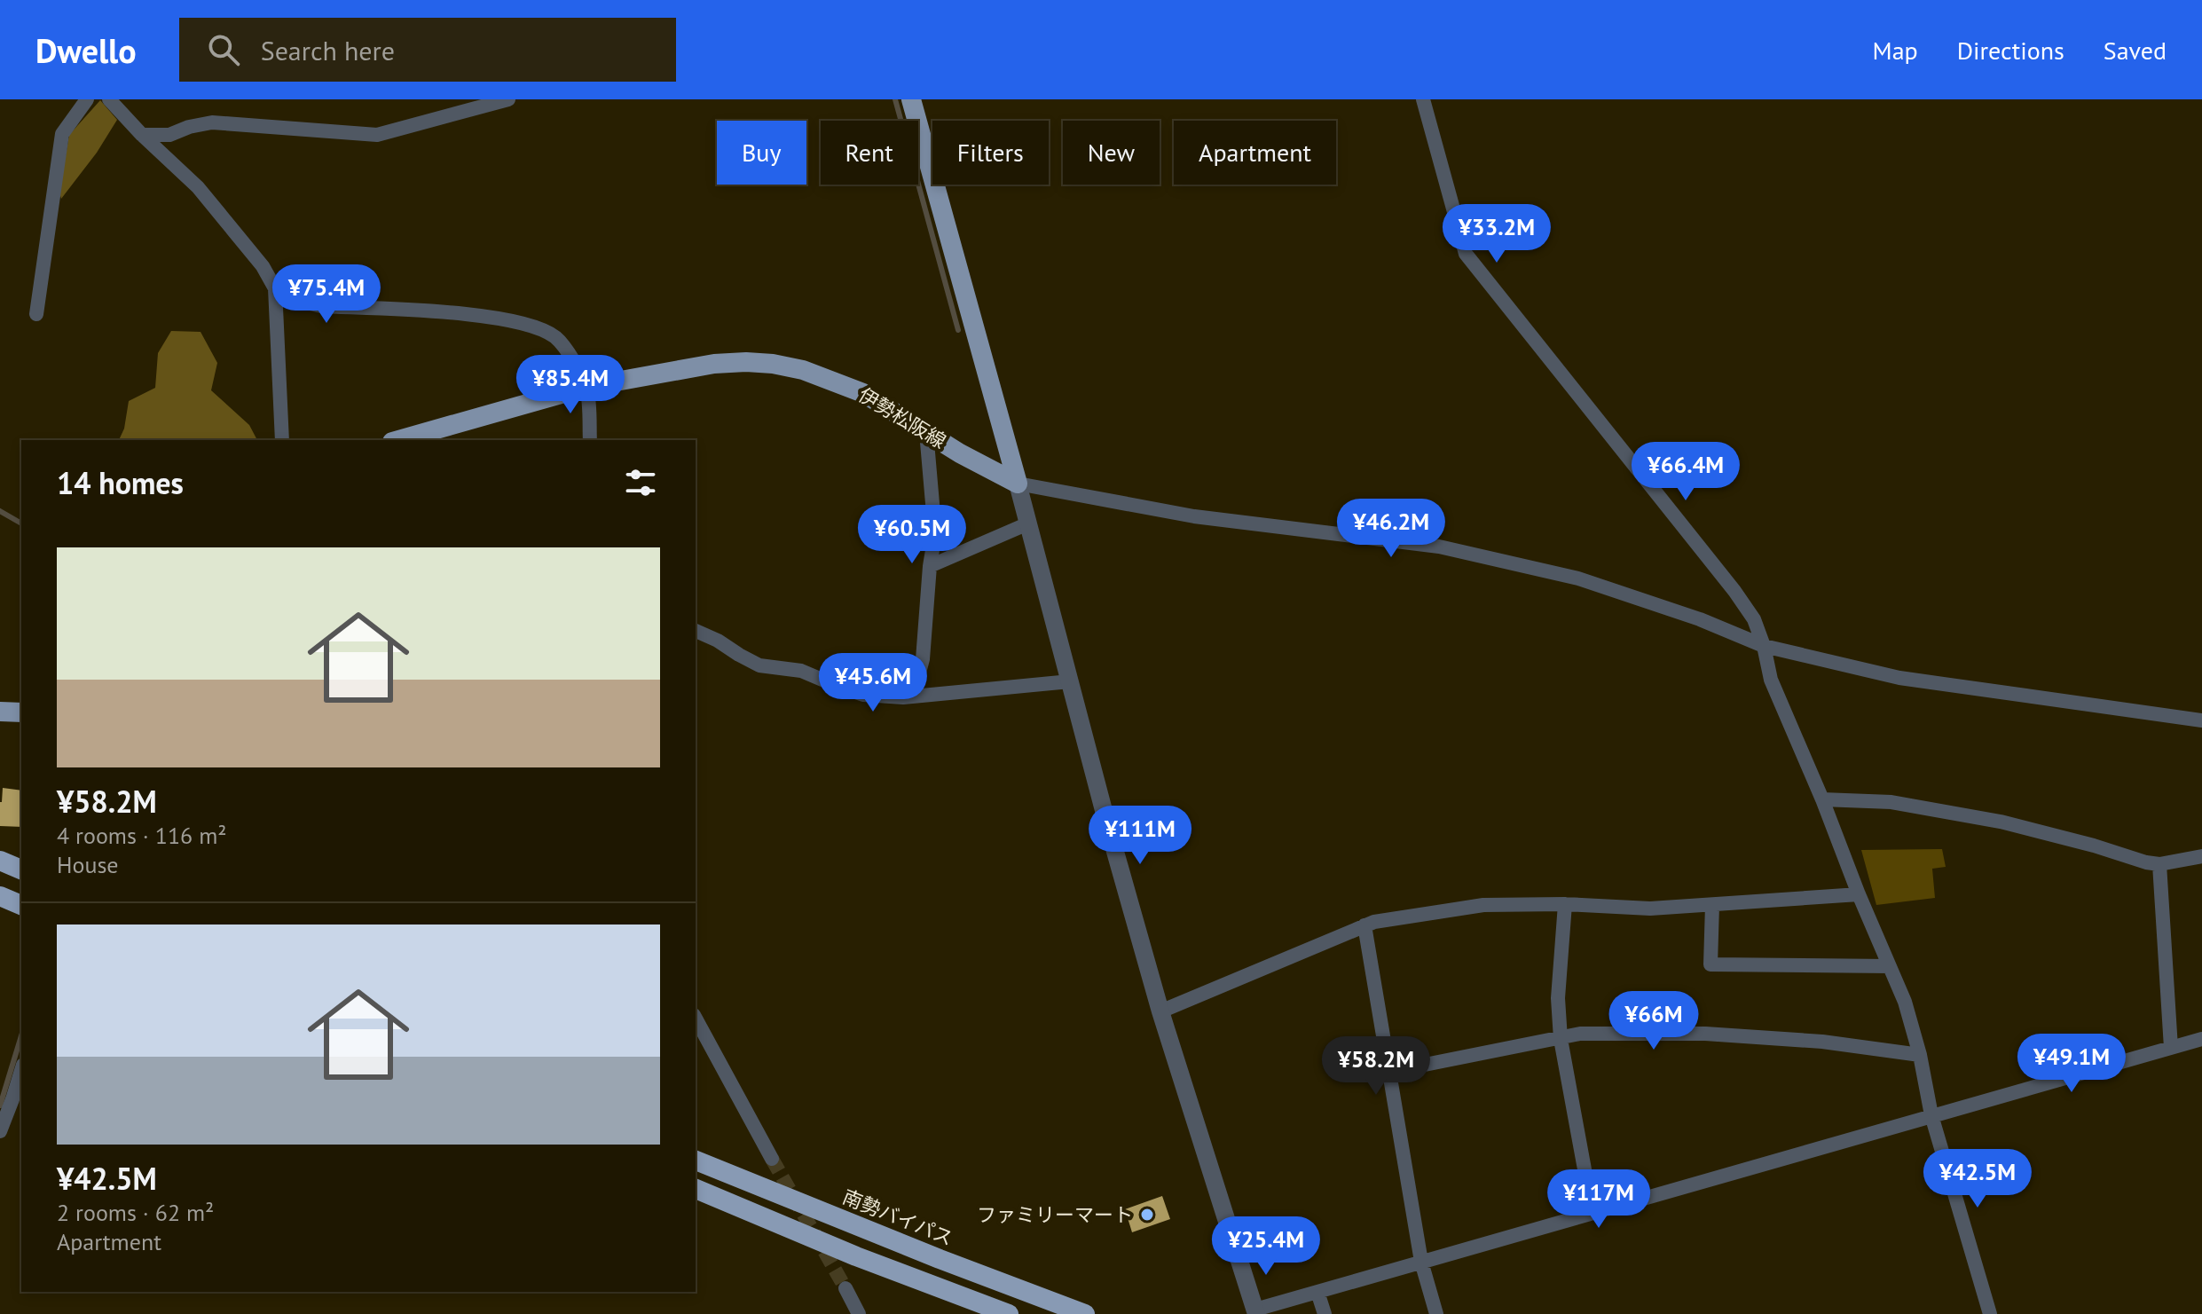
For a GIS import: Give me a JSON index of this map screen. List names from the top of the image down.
{
  "streets": {
    "highway": ["南勢バイパス"],
    "main road": ["伊勢松阪線"]
  },
  "places": ["ファミリーマート"],
  "page": {
    "header": "Dwello",
    "search": "Search here",
    "nav": ["Map", "Directions", "Saved"],
    "chip": [
      "Buy",
      "Rent",
      "Filters",
      "New",
      "Apartment"
    ],
    "price": [
      "¥33.2M",
      "¥75.4M",
      "¥85.4M",
      "¥66.4M",
      "¥46.2M",
      "¥60.5M",
      "¥45.6M",
      "¥111M",
      "¥66M",
      "¥49.1M",
      "¥58.2M",
      "¥42.5M",
      "¥117M",
      "¥25.4M"
    ],
    "heading": "14 homes",
    "list": [
      {
        "name": "¥58.2M",
        "note": "4 rooms · 116 m² · House"
      },
      {
        "name": "¥42.5M",
        "note": "2 rooms · 62 m² · Apartment"
      }
    ]
  }
}
